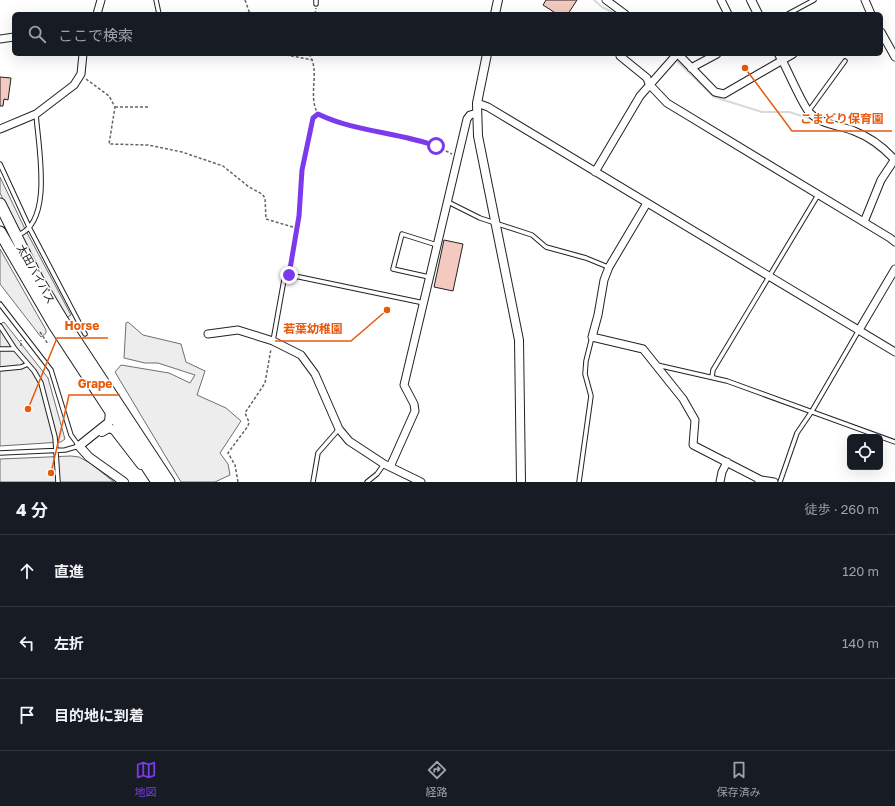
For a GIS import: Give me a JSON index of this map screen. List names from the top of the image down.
{
  "streets": {
    "highway": ["太田バイパス"]
  },
  "places": [
    "こまどり保育園",
    "若葉幼稚園",
    "Horse",
    "Grape"
  ],
  "page": {
    "search": "ここで検索",
    "heading": ["4 分", "徒歩 · 260 m"],
    "list": [
      ["直進", "120 m"],
      ["左折", "140 m"],
      "目的地に到着"
    ],
    "nav": ["地図", "経路", "保存済み"]
  }
}
